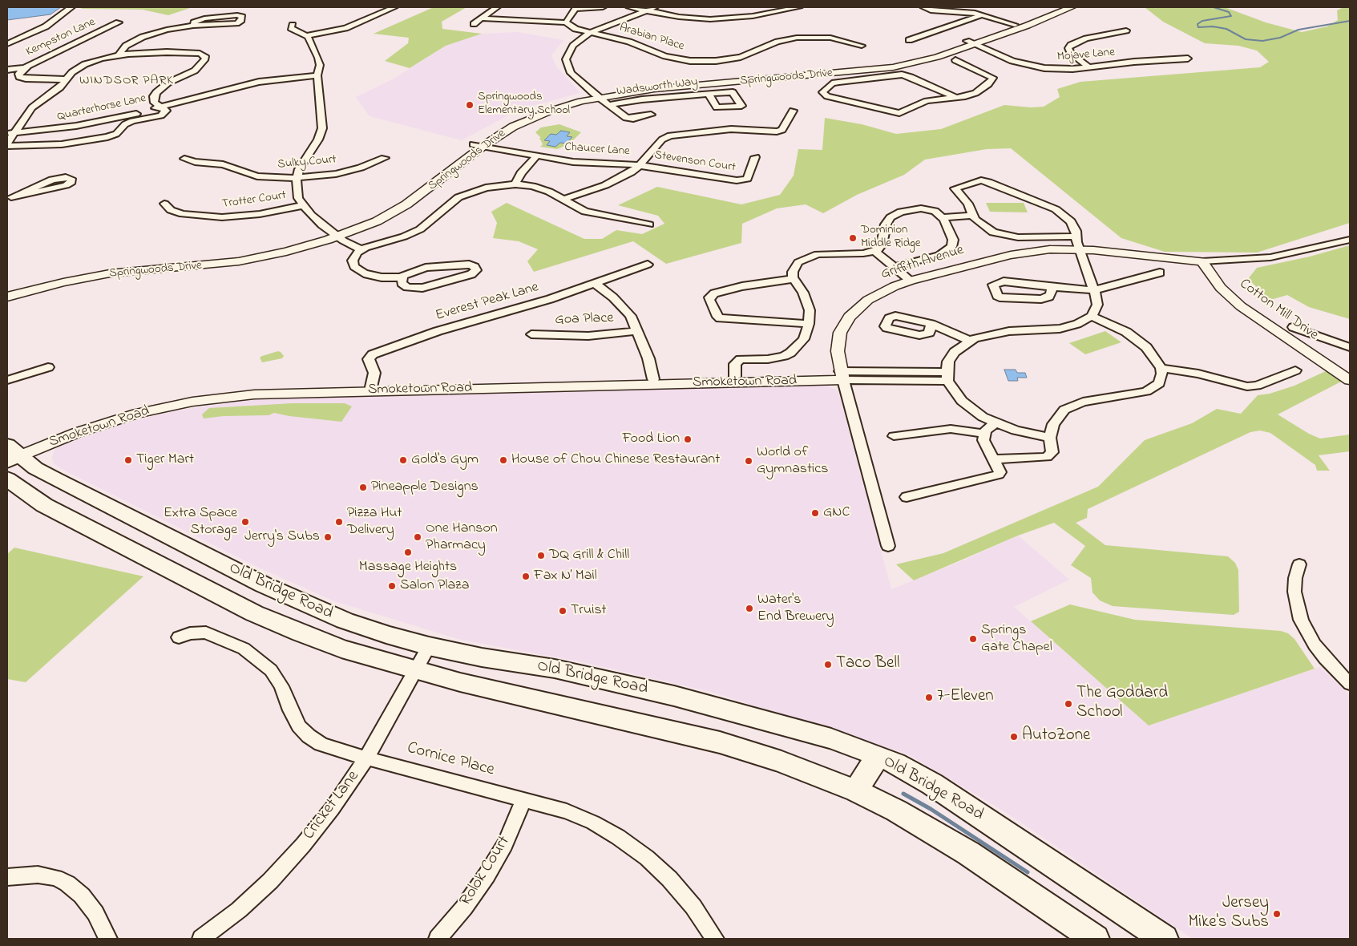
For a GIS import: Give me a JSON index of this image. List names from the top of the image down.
{
  "streets": {
    "main road": ["Old Bridge Road"],
    "street": [
      "Kempston Lane",
      "Arabian Place",
      "Mojave Lane",
      "Springwoods Drive",
      "Wadsworth Way",
      "Quarterhorse Lane",
      "Chaucer Lane",
      "Stevenson Court",
      "Sulky Court",
      "Trotter Court",
      "Griffith Avenue",
      "Everest Peak Lane",
      "Cotton Mill Drive",
      "Goa Place",
      "Smoketown Road",
      "Cornice Place",
      "Cricket Lane",
      "Rolok Court"
    ]
  },
  "crossings": [
    ["Arabian Place", "Wadsworth Way"],
    ["Mojave Lane", "Springwoods Drive"],
    ["Springwoods Drive", "Wadsworth Way"],
    ["Springwoods Drive", "Chaucer Lane"],
    ["Chaucer Lane", "Stevenson Court"],
    ["Griffith Avenue", "Cotton Mill Drive"],
    ["Griffith Avenue", "Smoketown Road"],
    ["Everest Peak Lane", "Smoketown Road"],
    ["Smoketown Road", "Old Bridge Road"],
    ["Old Bridge Road", "Cricket Lane"],
    ["Cornice Place", "Cricket Lane"],
    ["Cornice Place", "Rolok Court"]
  ],
  "districts": ["WINDSOR PARK"],
  "places": [
    "Springwoods Elementary School",
    "Dominion Middle Ridge",
    "Food Lion",
    "Tiger Mart",
    "Gold's Gym",
    "House of Chou Chinese Restaurant",
    "World of Gymnastics",
    "Pineapple Designs",
    "GNC",
    "Extra Space Storage",
    "Pizza Hut Delivery",
    "Jerry's Subs",
    "One Hanson Pharmacy",
    "Massage Heights",
    "DQ Grill & Chill",
    "Fax N’ Mail",
    "Salon Plaza",
    "Water's End Brewery",
    "Truist",
    "Springs Gate Chapel",
    "Taco Bell",
    "7-Eleven",
    "The Goddard School",
    "AutoZone",
    "Jersey Mike's Subs"
  ]
}
